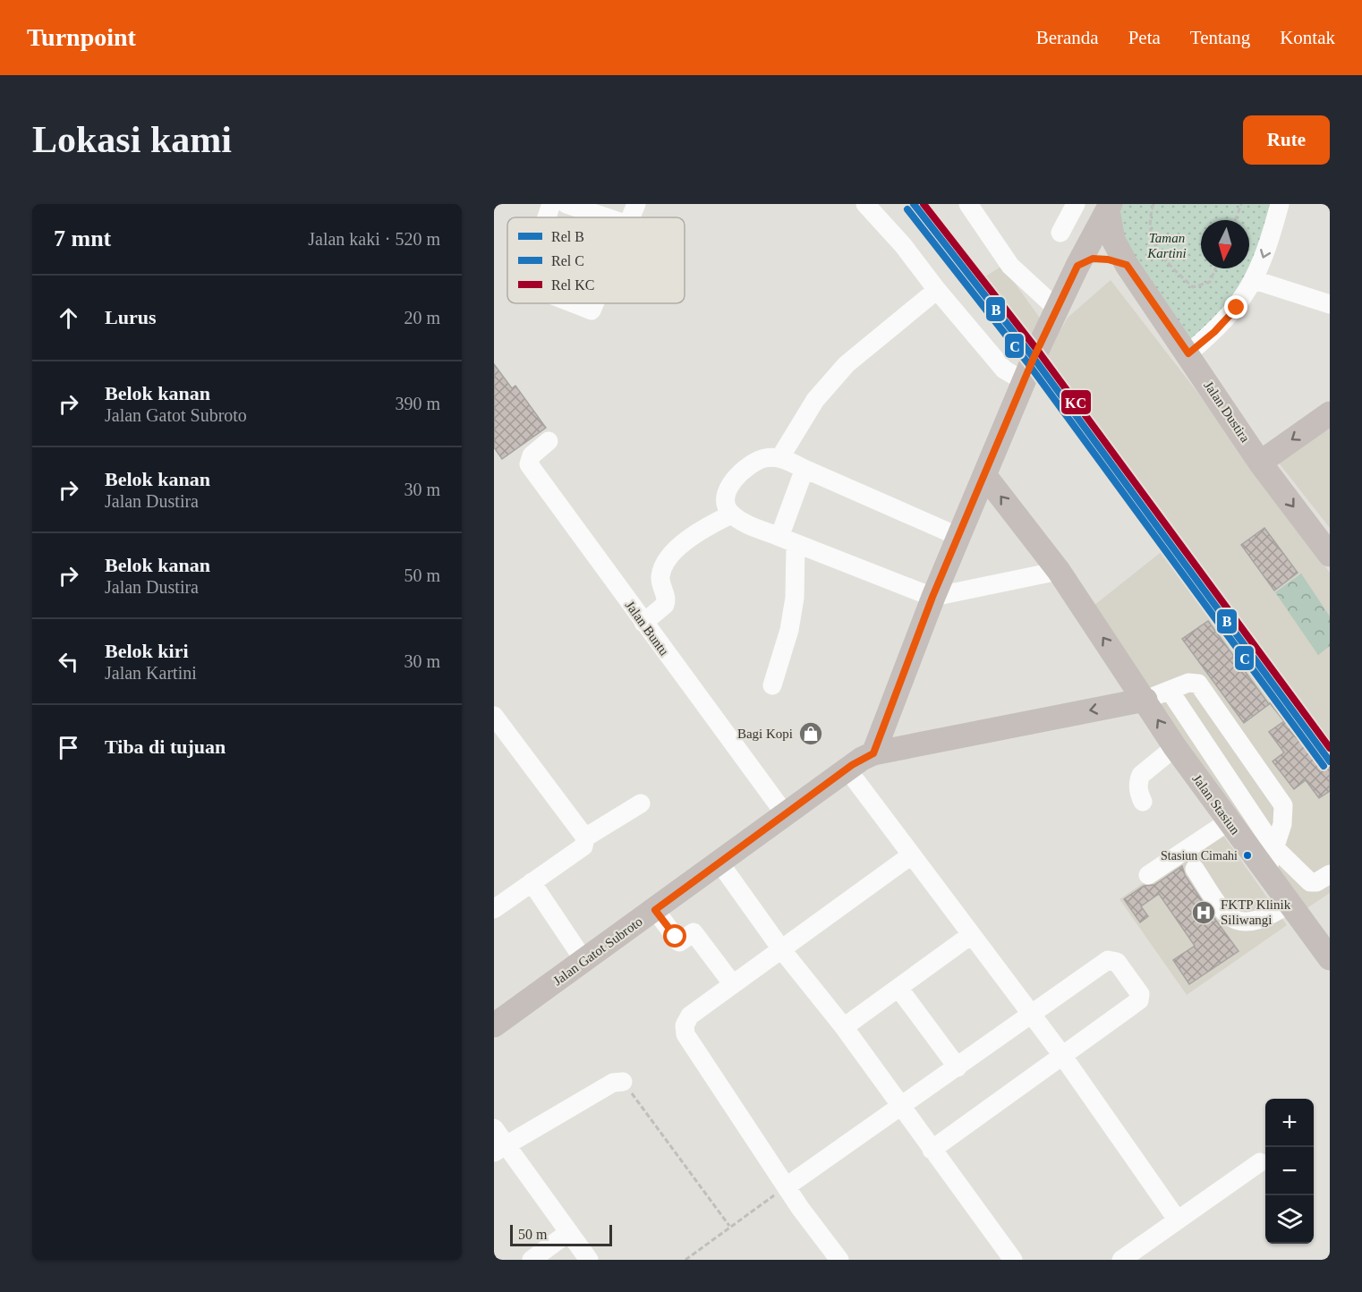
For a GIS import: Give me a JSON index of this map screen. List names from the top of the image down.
{
  "streets": {
    "main road": ["Jalan Dustira", "Jalan Stasiun", "Jalan Gatot Subroto"],
    "street": ["Jalan Buntu"]
  },
  "crossings": [
    ["Jalan Buntu", "Jalan Gatot Subroto"]
  ],
  "one_way": ["Jalan Stasiun"],
  "parks": ["Taman Kartini"],
  "places": {
    "shop": ["Bagi Kopi"],
    "other": ["Stasiun Cimahi"],
    "hospital": ["FKTP Klinik Siliwangi"]
  },
  "lines": ["rail line B", "rail line KC", "rail line C"],
  "legend": ["Rel B", "Rel C", "Rel KC"],
  "scale_bar": "50 m",
  "north": "bottom",
  "page": {
    "header": "Turnpoint",
    "nav": [
      "Beranda",
      "Peta",
      "Tentang",
      "Kontak"
    ],
    "buttons": "Rute",
    "title": "Lokasi kami",
    "heading": ["7 mnt", "Jalan kaki · 520 m"],
    "list": [
      ["Lurus", "20 m"],
      ["Belok kanan", "Jalan Gatot Subroto", "390 m"],
      ["Belok kanan", "Jalan Dustira", "30 m"],
      ["Belok kanan", "Jalan Dustira", "50 m"],
      ["Belok kiri", "Jalan Kartini", "30 m"],
      "Tiba di tujuan"
    ],
    "map_buttons": ["+", "−"],
    "scale": "50 m"
  }
}
